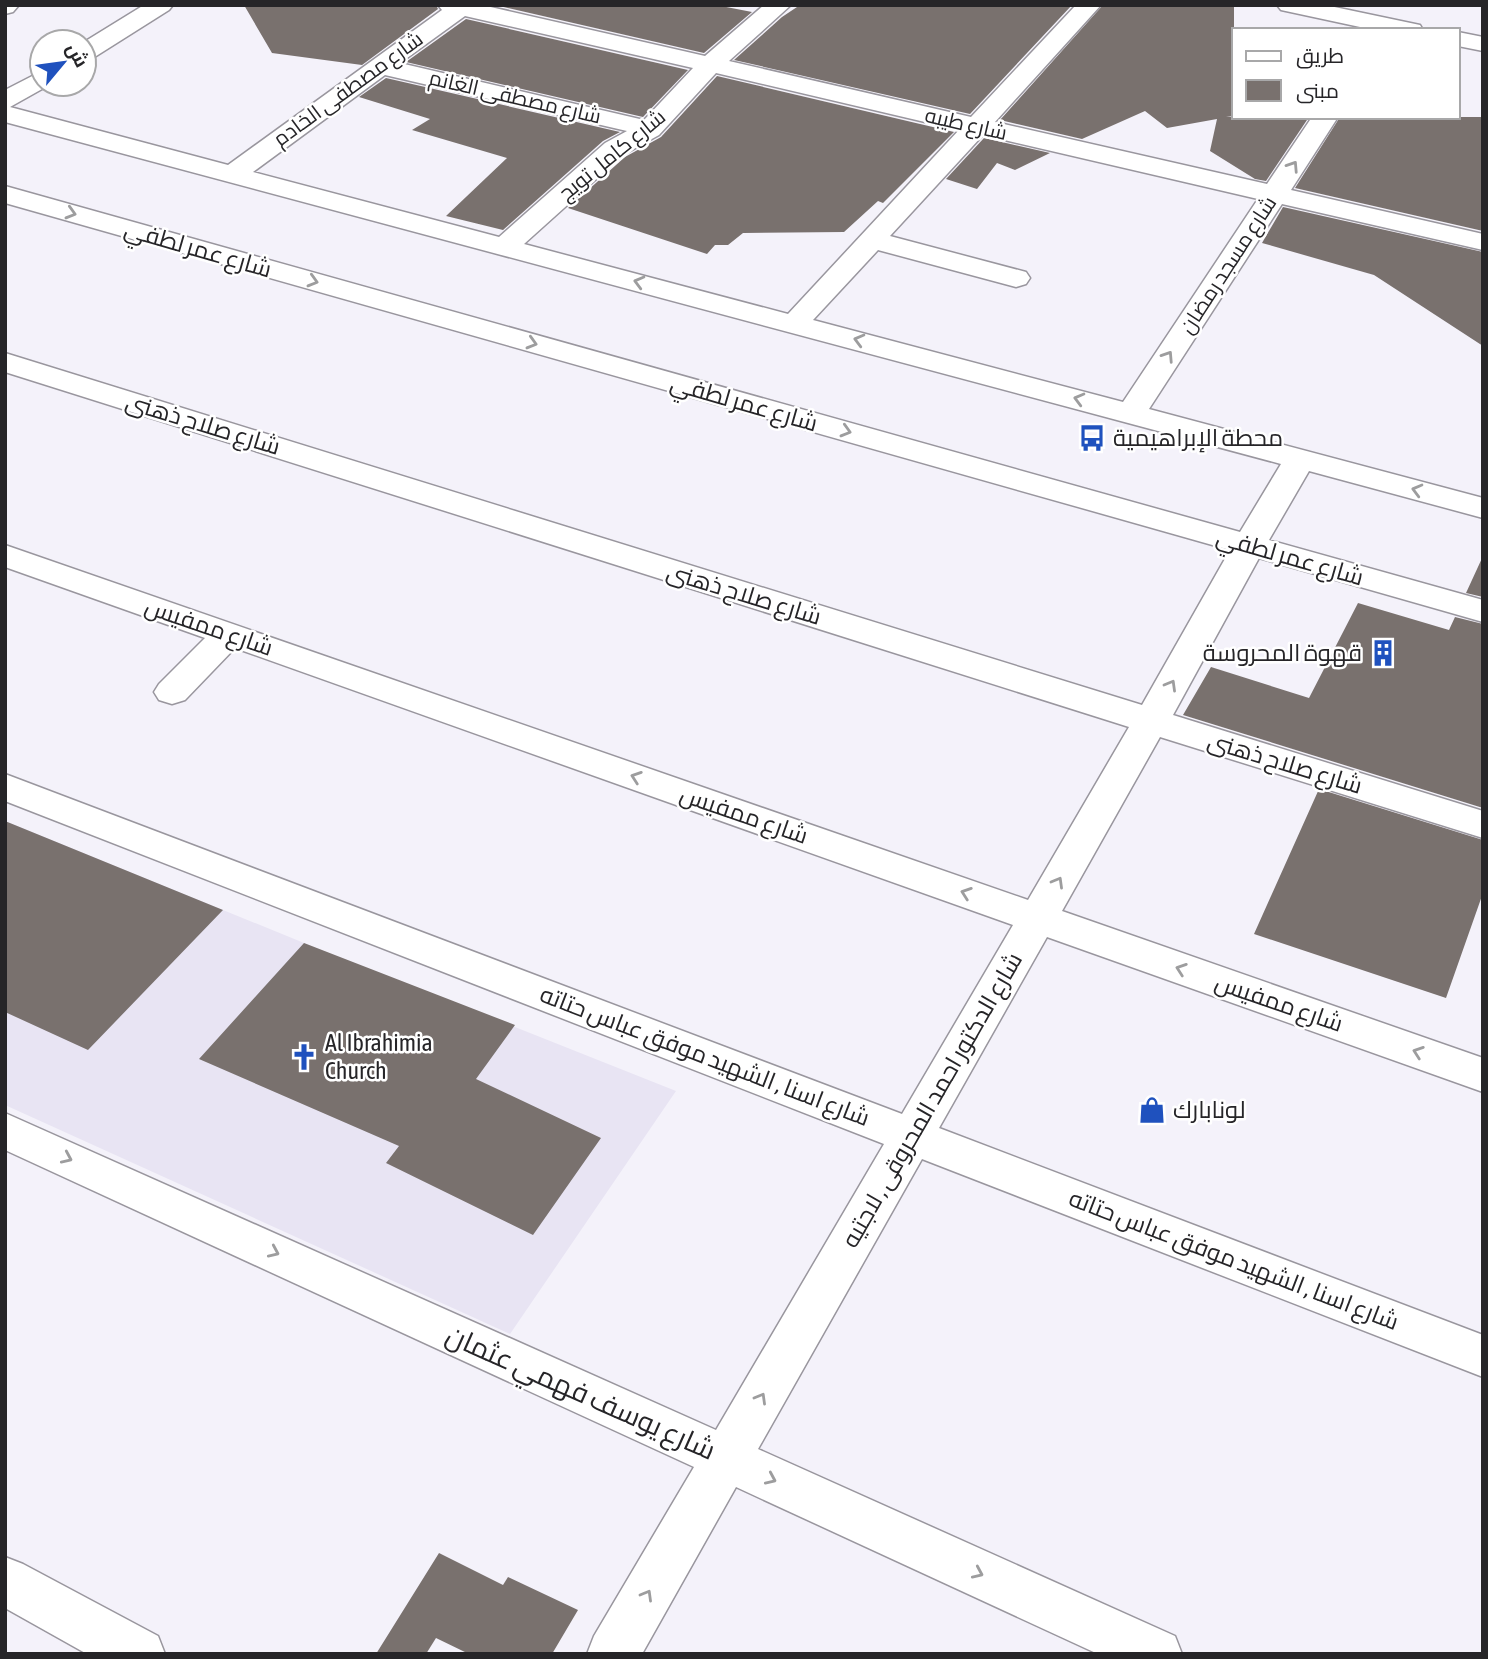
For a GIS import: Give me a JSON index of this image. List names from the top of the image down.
{
  "streets": {
    "street": [
      "شارع مصطفى الخادم",
      "شارع مصطفى الغانم",
      "شارع طيبه",
      "شارع كامل تويج",
      "شارع عمر لطفي",
      "شارع مسجد رمضان",
      "شارع صلاح ذهنى",
      "شارع ممفيس",
      "شارع اسنا , الشهيد موفق عباس حتاته",
      "شارع الدكتور احمد المحروقى , لاجتيه",
      "شارع يوسف فهمي عثمان"
    ]
  },
  "crossings": [
    ["شارع مصطفى الخادم", "شارع مصطفى الغانم"],
    ["شارع مصطفى الخادم", "شارع طيبه"],
    ["شارع مصطفى الغانم", "شارع كامل تويج"],
    ["شارع طيبه", "شارع كامل تويج"],
    ["شارع طيبه", "شارع مسجد رمضان"],
    ["شارع عمر لطفي", "شارع الدكتور احمد المحروقى , لاجتيه"],
    ["شارع صلاح ذهنى", "شارع الدكتور احمد المحروقى , لاجتيه"],
    ["شارع ممفيس", "شارع الدكتور احمد المحروقى , لاجتيه"],
    ["شارع اسنا , الشهيد موفق عباس حتاته", "شارع الدكتور احمد المحروقى , لاجتيه"],
    ["شارع الدكتور احمد المحروقى , لاجتيه", "شارع يوسف فهمي عثمان"]
  ],
  "one_way": ["شارع ممفيس", "شارع الدكتور احمد المحروقى , لاجتيه", "شارع يوسف فهمي عثمان"],
  "places": {
    "bus stop": ["محطة الإبراهيمية"],
    "building": ["قهوة المحروسة"],
    "church": ["Al Ibrahimia Church"],
    "shop": ["لونابارك"]
  },
  "legend": ["طريق", "مبنى"],
  "north": "top right"
}
